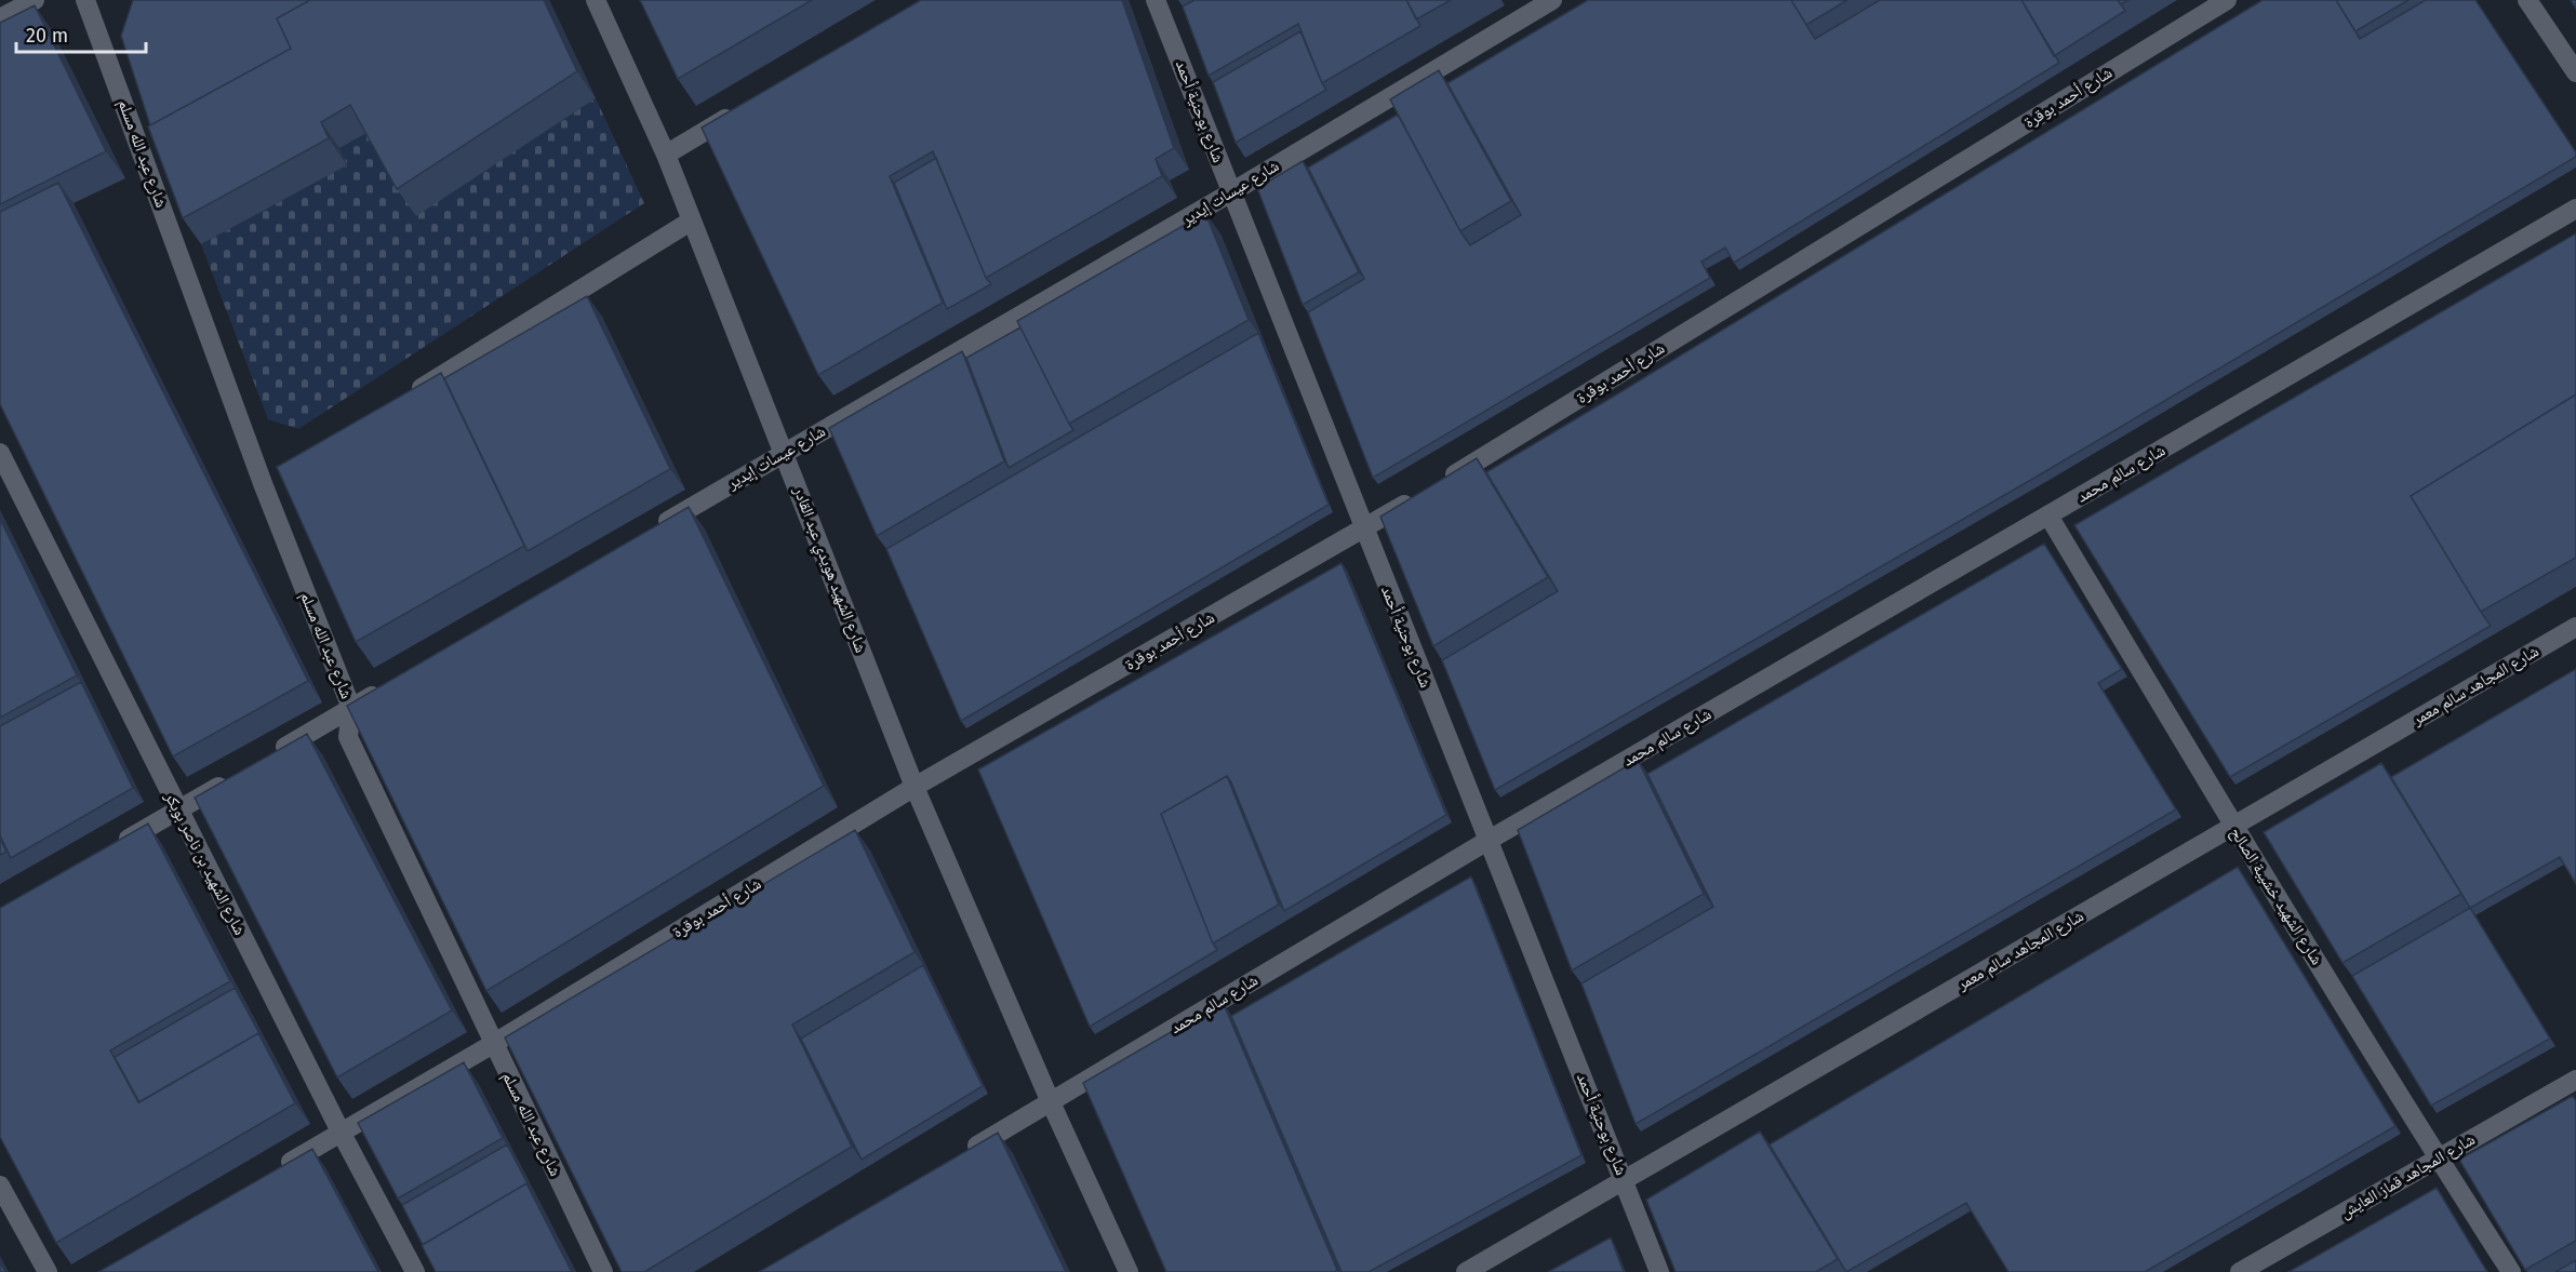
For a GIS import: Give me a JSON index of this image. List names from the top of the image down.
{
  "streets": {
    "street": [
      "شارع أحمد بوقرة",
      "شارع بوحنية أحمد",
      "شارع عبد الله مسلم",
      "شارع عيسات إيدير",
      "شارع سالم محمد",
      "شارع الشهيد هويدي عبد القادر",
      "شارع المجاهد سالم معمر",
      "شارع الشهيد بن ناصر بوبكر",
      "شارع الشهيد خشيبة الصالح",
      "شارع المجاهد قماز العايش"
    ]
  },
  "crossings": [
    ["شارع أحمد بوقرة", "شارع بوحنية أحمد"],
    ["شارع أحمد بوقرة", "شارع عبد الله مسلم"],
    ["شارع أحمد بوقرة", "شارع الشهيد هويدي عبد القادر"],
    ["شارع أحمد بوقرة", "شارع الشهيد بن ناصر بوبكر"],
    ["شارع بوحنية أحمد", "شارع عيسات إيدير"],
    ["شارع بوحنية أحمد", "شارع سالم محمد"],
    ["شارع بوحنية أحمد", "شارع المجاهد سالم معمر"],
    ["شارع عيسات إيدير", "شارع الشهيد هويدي عبد القادر"],
    ["شارع سالم محمد", "شارع الشهيد هويدي عبد القادر"],
    ["شارع سالم محمد", "شارع الشهيد خشيبة الصالح"],
    ["شارع المجاهد سالم معمر", "شارع الشهيد خشيبة الصالح"],
    ["شارع الشهيد خشيبة الصالح", "شارع المجاهد قماز العايش"]
  ],
  "scale_bar": "20 m"
}
